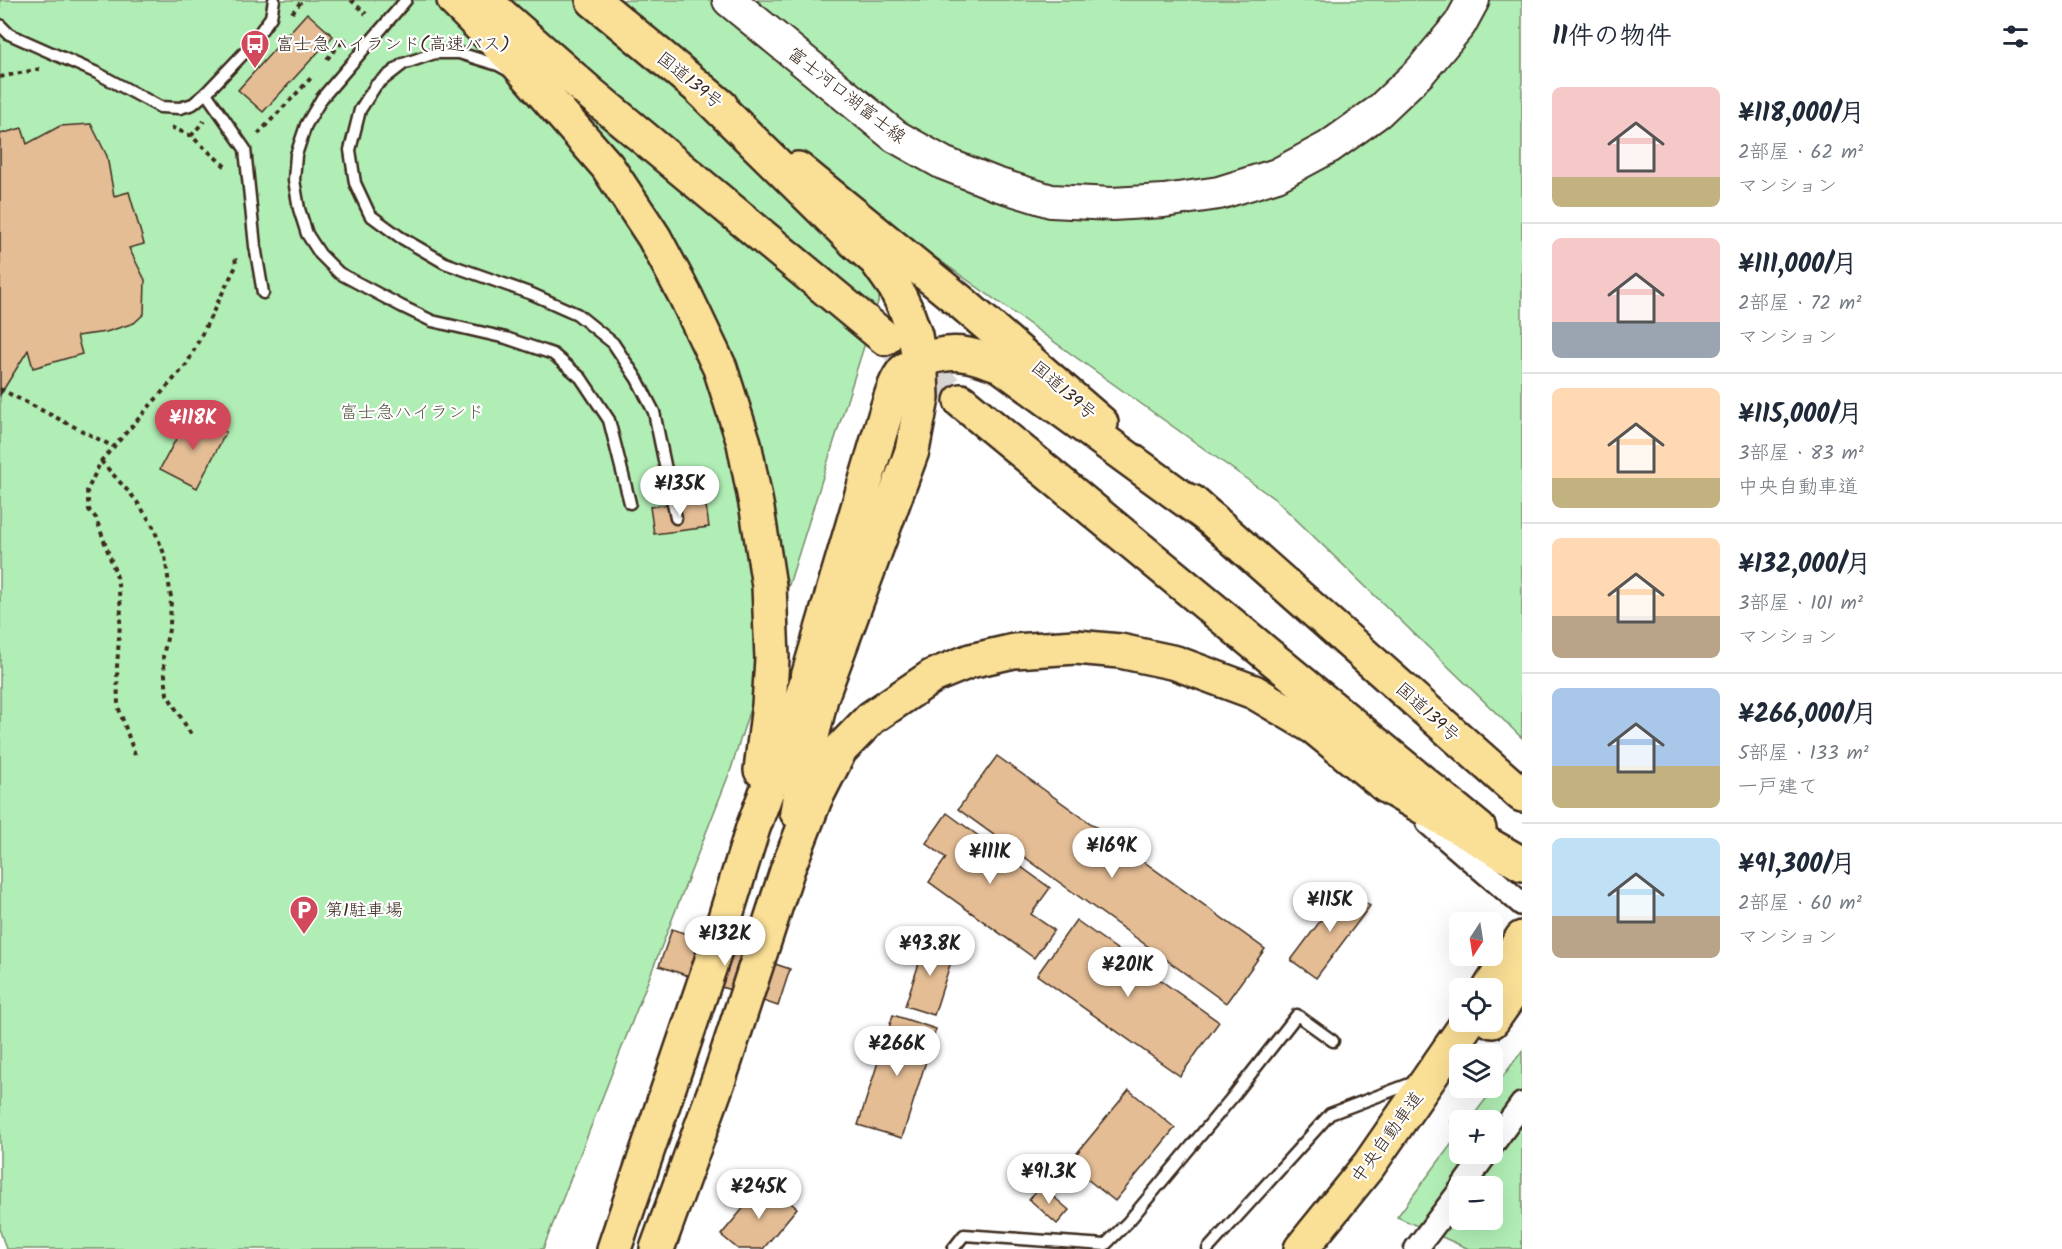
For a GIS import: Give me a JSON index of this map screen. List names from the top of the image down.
{
  "streets": {
    "highway": ["国道139号", "中央自動車道"],
    "main road": ["富士河口湖富士線"]
  },
  "parks": ["富士急ハイランド"],
  "places": {
    "bus stop": ["富士急ハイランド(高速バス)"],
    "parking": ["第1駐車場"]
  },
  "north": "bottom",
  "page": {
    "heading": "11件の物件",
    "list": [
      {
        "name": "¥118,000/月",
        "note": "2部屋 · 62 m² · マンション"
      },
      {
        "name": "¥111,000/月",
        "note": "2部屋 · 72 m² · マンション"
      },
      {
        "name": "¥115,000/月",
        "note": "3部屋 · 83 m² · 中央自動車道"
      },
      {
        "name": "¥132,000/月",
        "note": "3部屋 · 101 m² · マンション"
      },
      {
        "name": "¥266,000/月",
        "note": "5部屋 · 133 m² · 一戸建て"
      },
      {
        "name": "¥91,300/月",
        "note": "2部屋 · 60 m² · マンション"
      }
    ],
    "price": [
      "¥118K",
      "¥135K",
      "¥169K",
      "¥111K",
      "¥115K",
      "¥132K",
      "¥93.8K",
      "¥201K",
      "¥266K",
      "¥91.3K",
      "¥245K"
    ],
    "map_buttons": ["+", "−"]
  }
}
